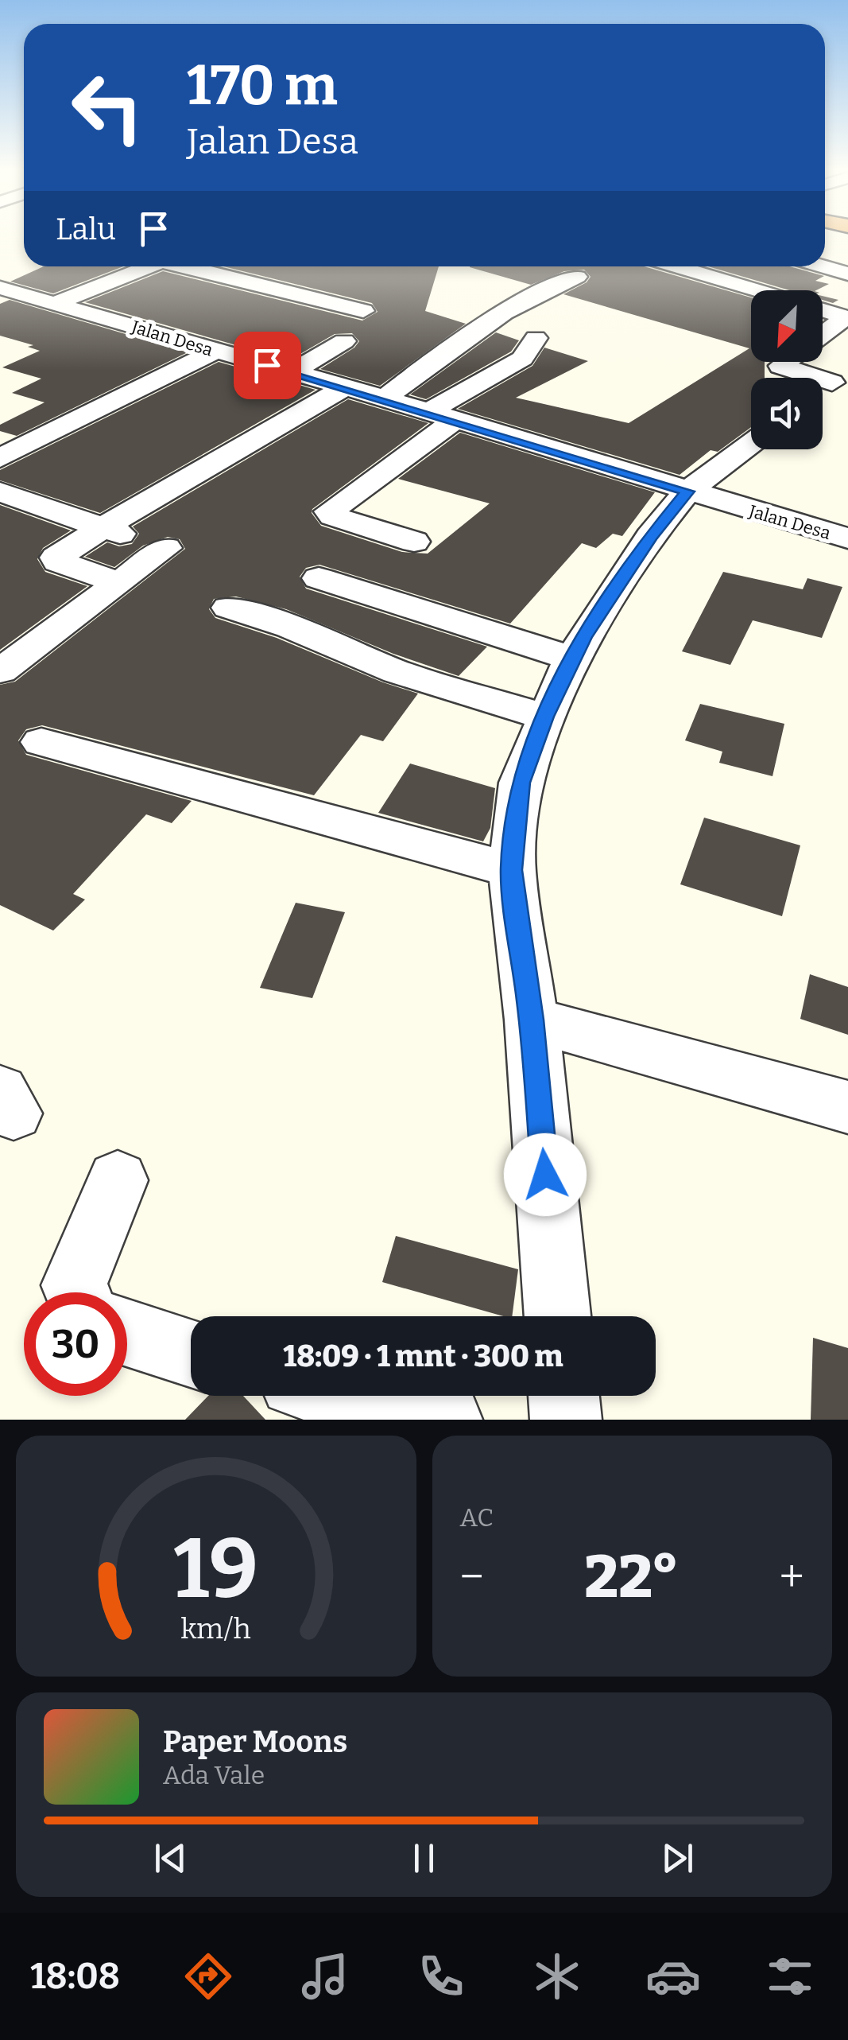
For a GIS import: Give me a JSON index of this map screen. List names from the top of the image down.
{
  "streets": {
    "street": ["Jalan Desa"]
  },
  "north": "bottom left",
  "page": {
    "turn": ["170 m", "Jalan Desa"],
    "then": "Lalu",
    "limit": "30",
    "trip": "18:09 · 1 mnt · 300 m",
    "tile": "AC",
    "heat": ["−", "22°", "+"],
    "song": ["Paper Moons", "Ada Vale"],
    "tabs": "18:08",
    "gauge": ["19", "km/h"]
  }
}
